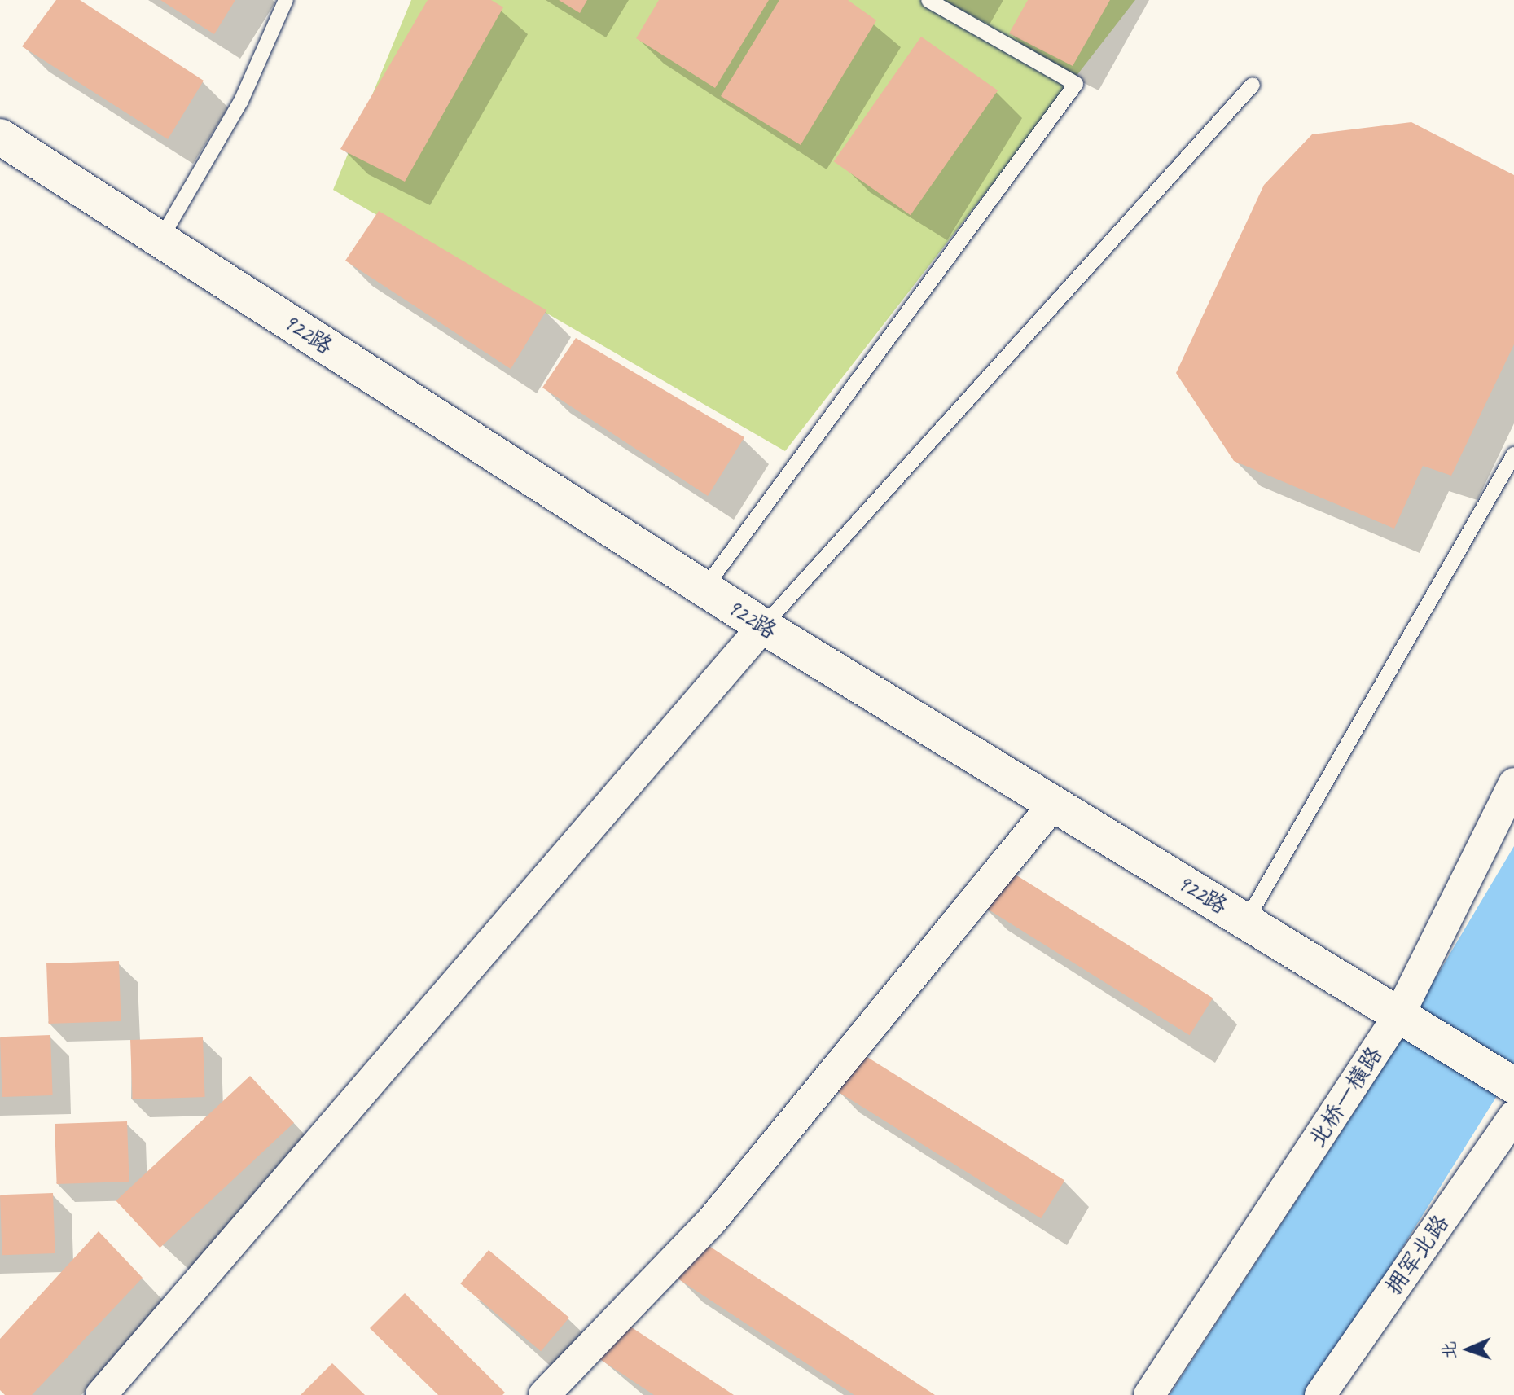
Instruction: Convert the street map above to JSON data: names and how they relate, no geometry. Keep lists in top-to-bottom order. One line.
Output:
{"streets":{"street":["922路","北桥一横路","拥军北路"]},"crossings":[["922路","北桥一横路"]],"north":"left"}
